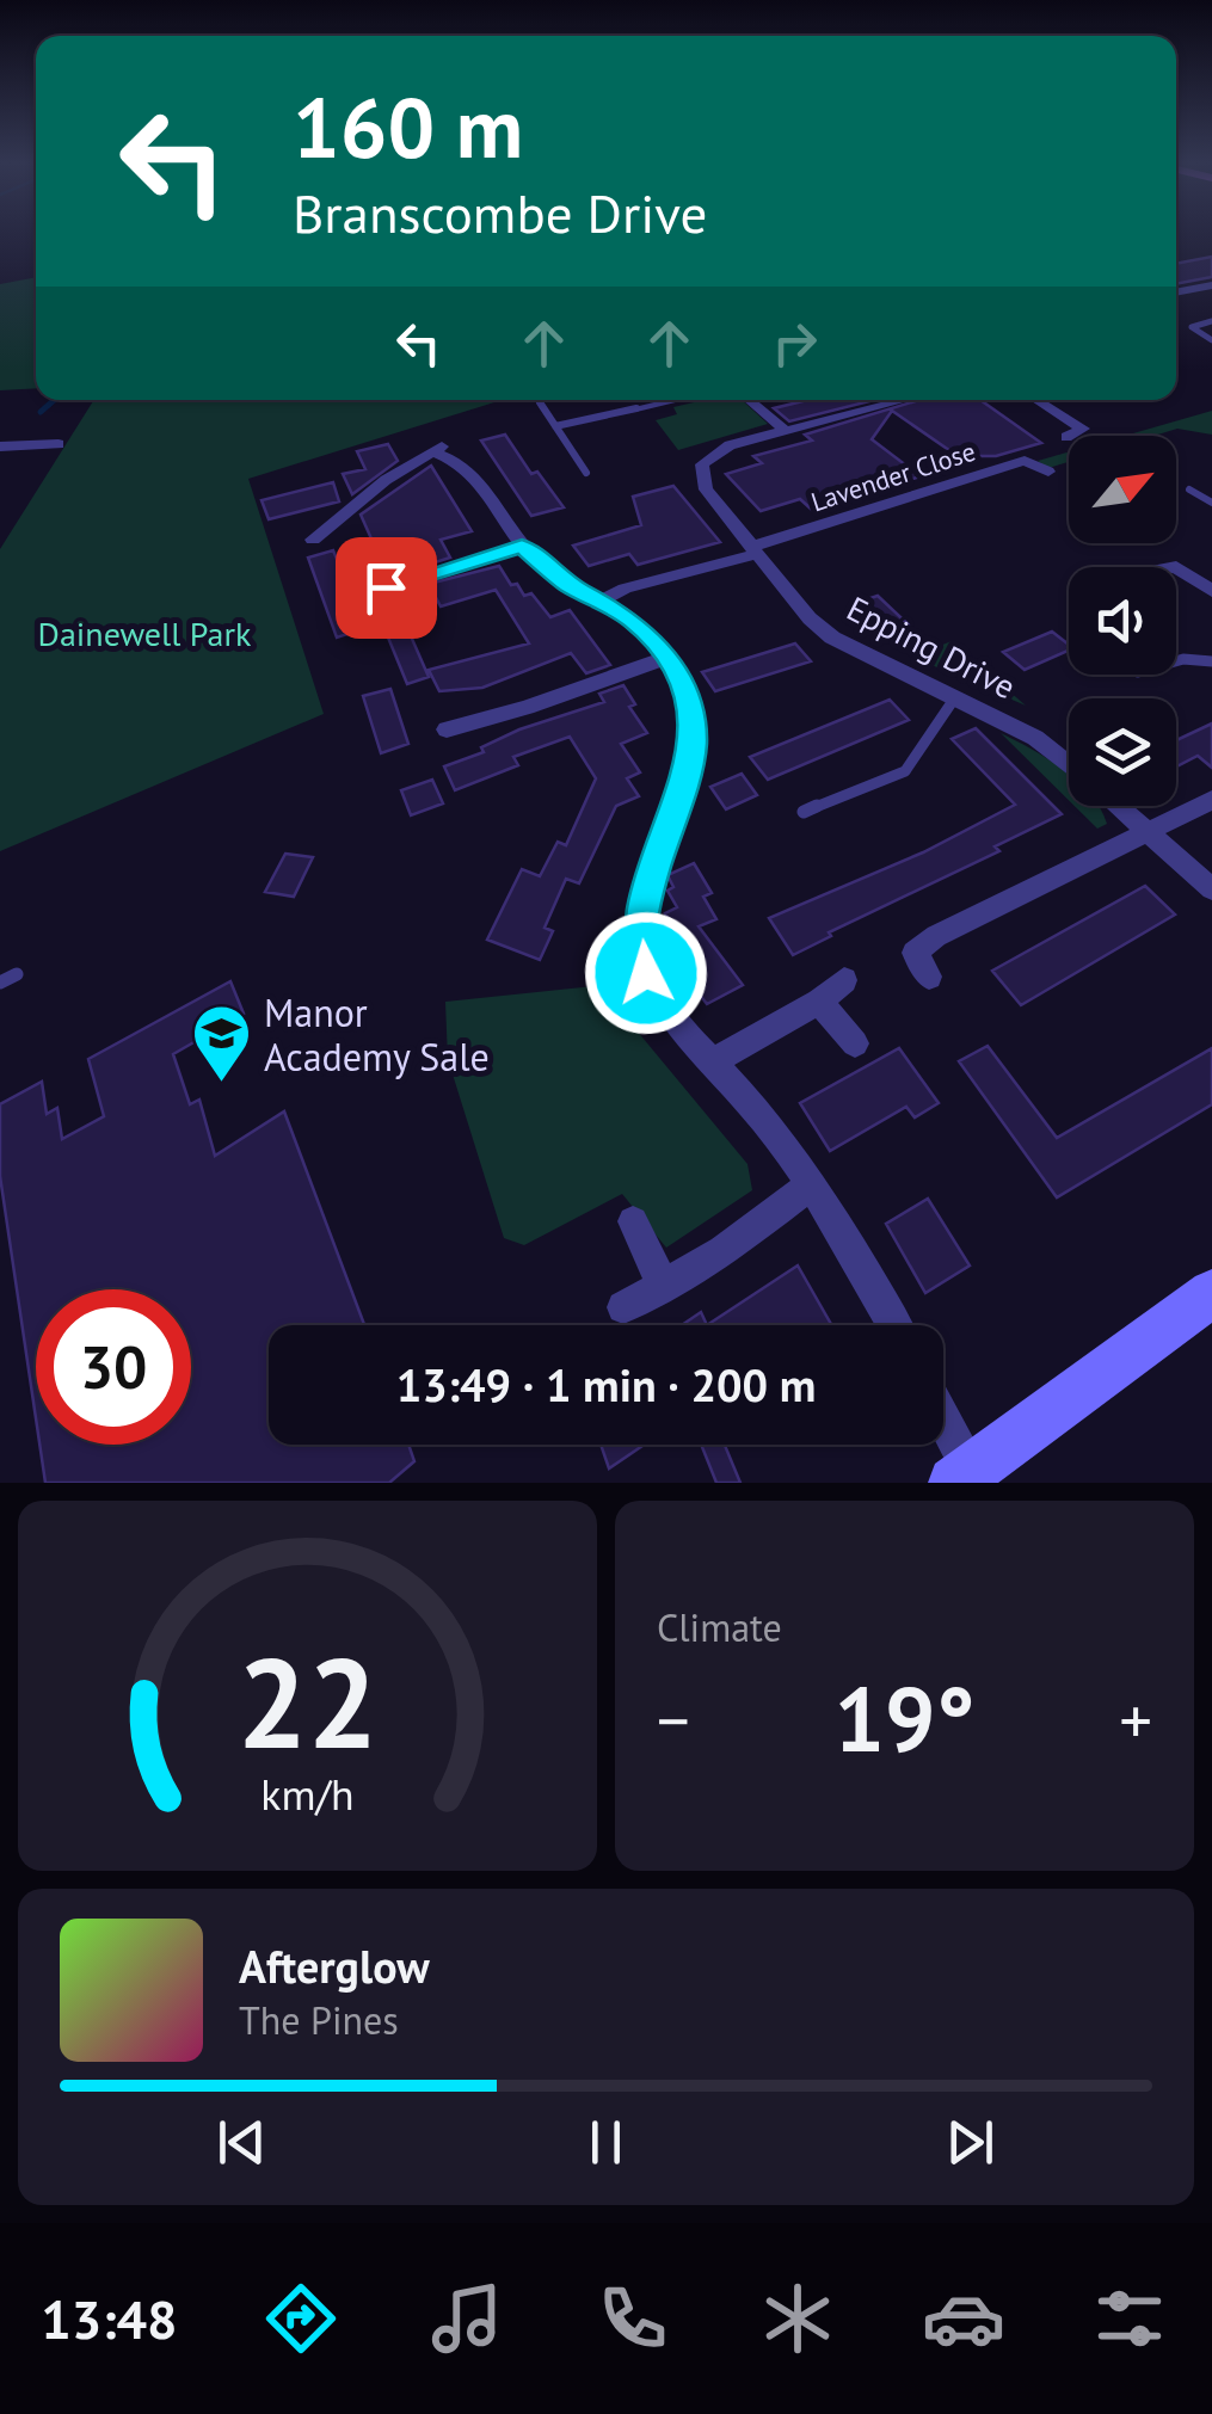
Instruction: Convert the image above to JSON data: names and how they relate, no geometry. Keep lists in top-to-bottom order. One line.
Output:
{"streets":{"street":["Lavender Close","Epping Drive"]},"crossings":[["Lavender Close","Epping Drive"]],"parks":["Dainewell Park"],"places":{"school or university":["Manor Academy Sale"]},"north":"top right","page":{"turn":["160 m","Branscombe Drive"],"limit":"30","trip":"13:49 · 1 min · 200 m","tile":"Climate","heat":["−","19°","+"],"song":["Afterglow","The Pines"],"tabs":"13:48","gauge":["22","km/h"]}}
